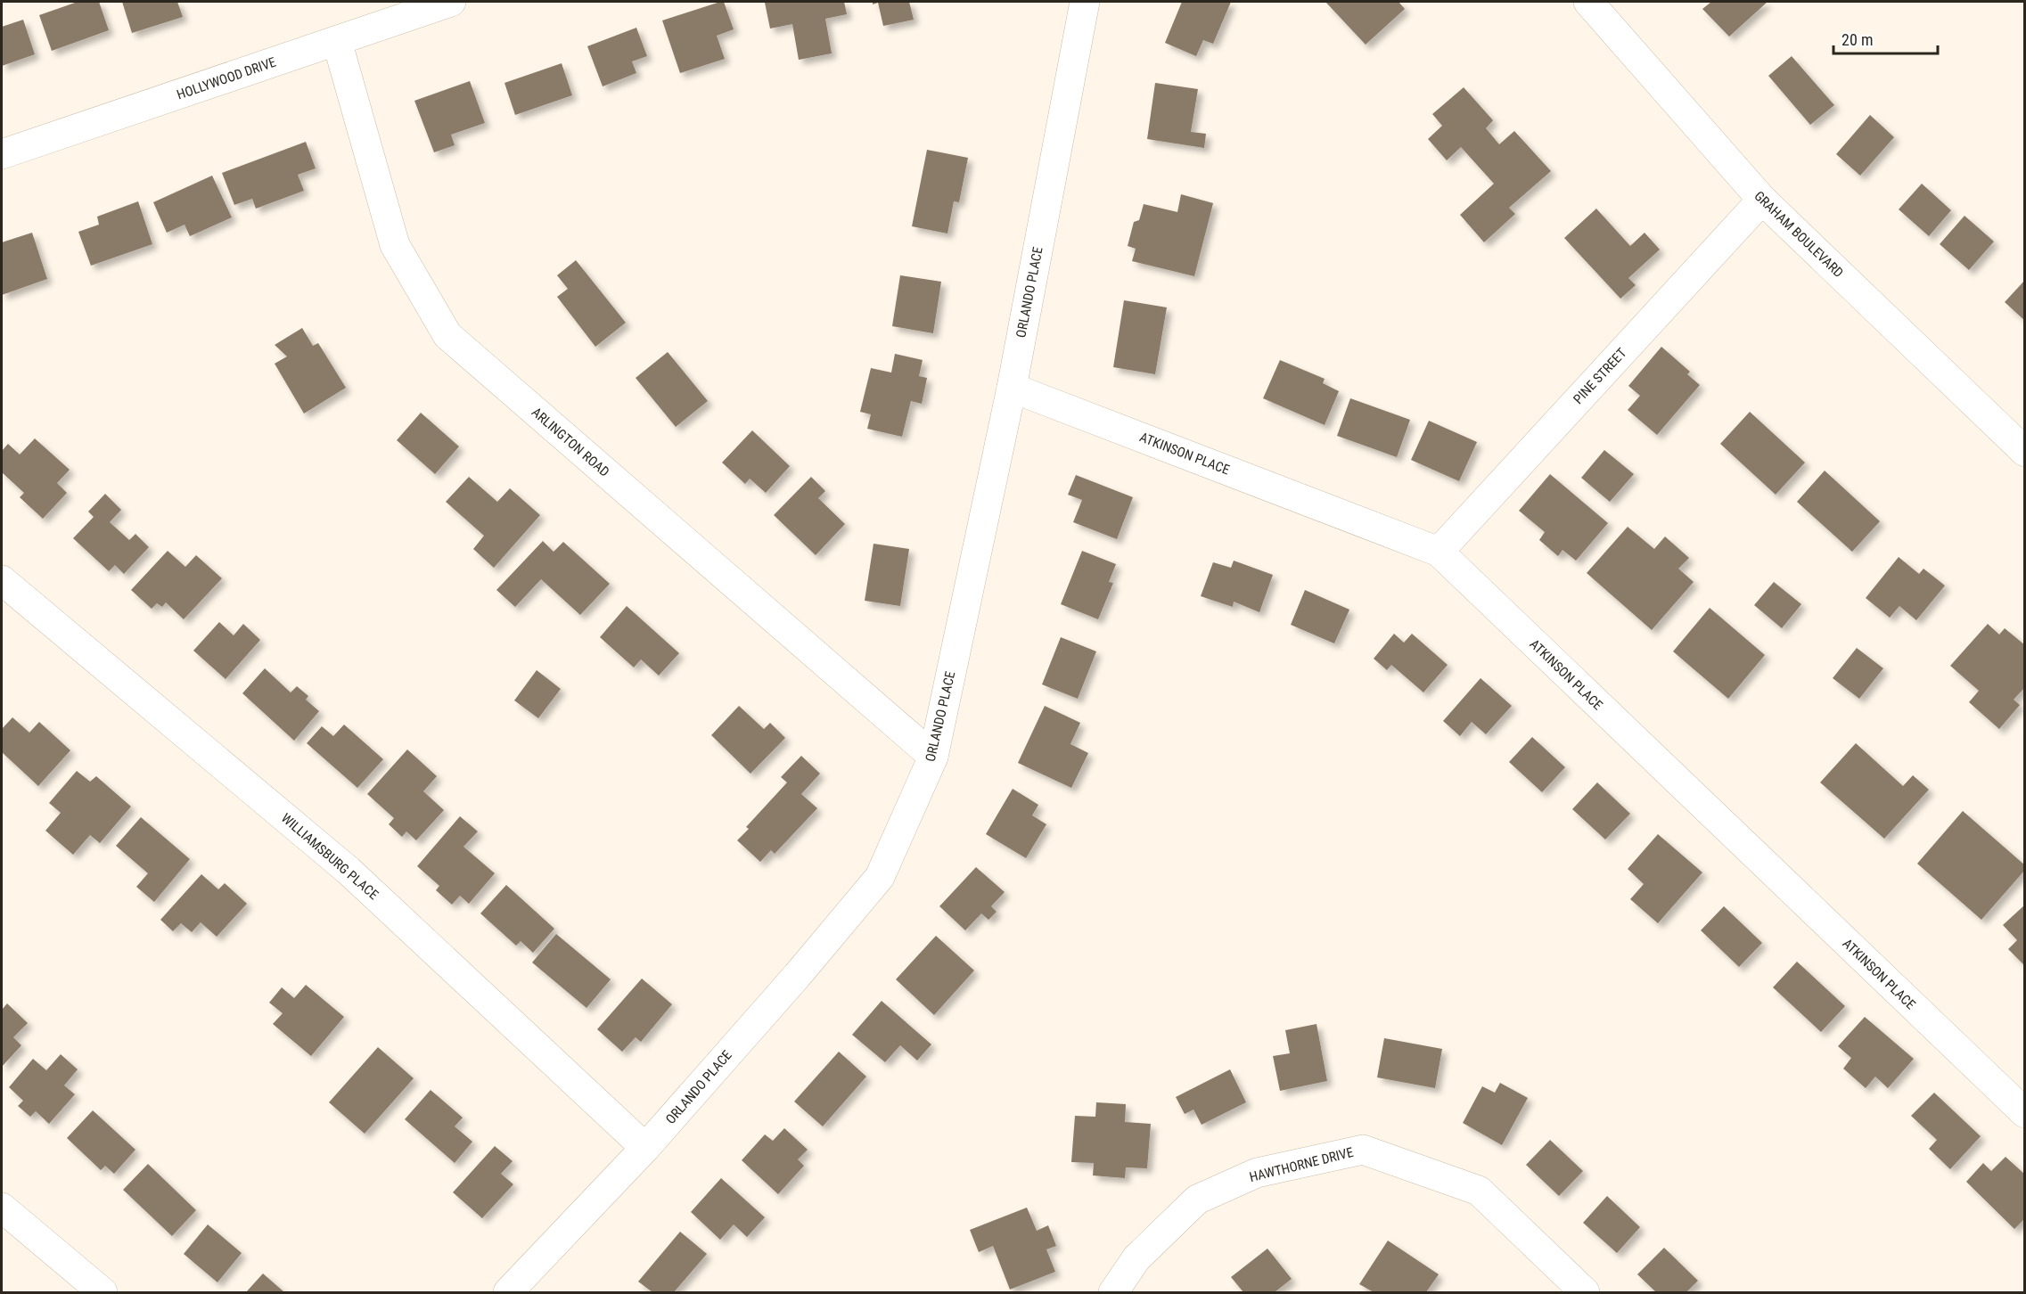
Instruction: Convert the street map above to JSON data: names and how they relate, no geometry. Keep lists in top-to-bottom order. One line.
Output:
{"streets":{"street":["HOLLYWOOD DRIVE","GRAHAM BOULEVARD","ORLANDO PLACE","PINE STREET","ARLINGTON ROAD","ATKINSON PLACE","WILLIAMSBURG PLACE","HAWTHORNE DRIVE"]},"crossings":[["HOLLYWOOD DRIVE","ARLINGTON ROAD"],["GRAHAM BOULEVARD","PINE STREET"],["ORLANDO PLACE","ARLINGTON ROAD"],["ORLANDO PLACE","ATKINSON PLACE"],["ORLANDO PLACE","WILLIAMSBURG PLACE"],["PINE STREET","ATKINSON PLACE"]],"scale_bar":"20 m"}
